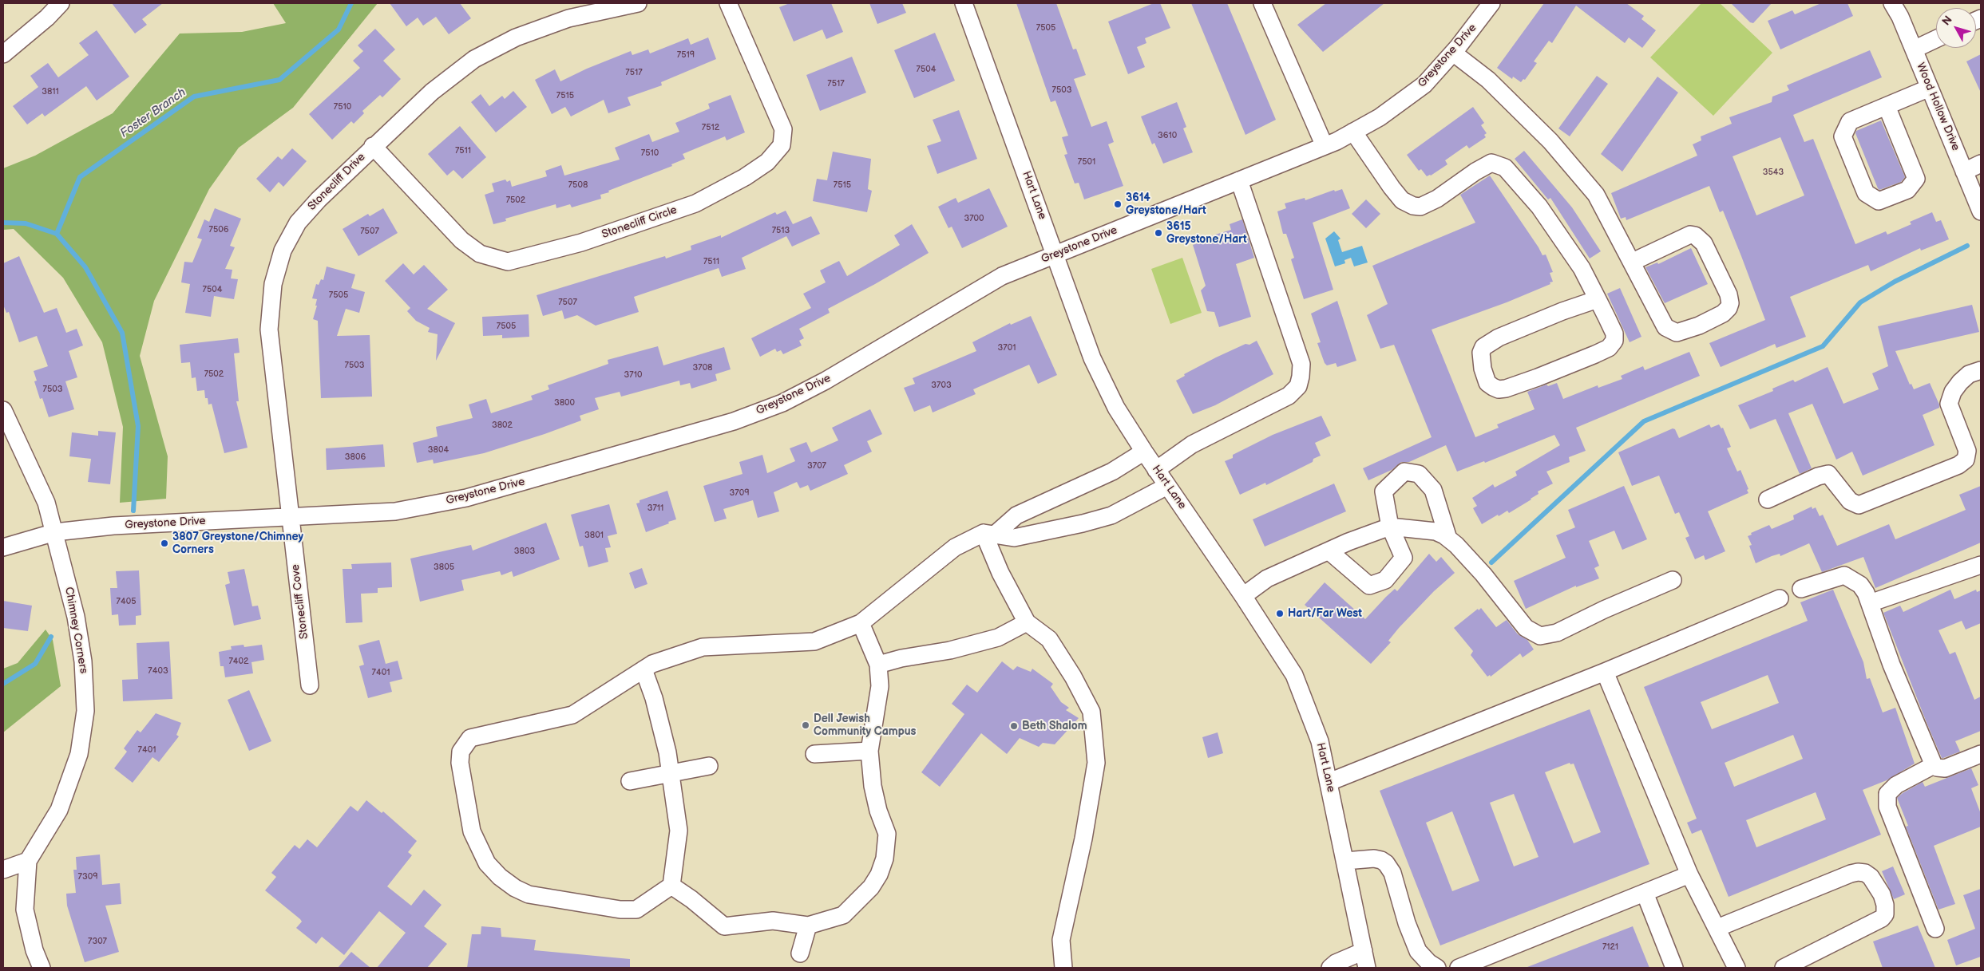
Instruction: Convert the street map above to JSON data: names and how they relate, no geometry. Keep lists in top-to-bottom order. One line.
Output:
{"streets":{"street":["Greystone Drive","Wood Hollow Drive","Stonecliff Drive","Hart Lane","Stonecliff Circle","Stonecliff Cove","Chimney Corners"]},"crossings":[["Greystone Drive","Stonecliff Drive"],["Greystone Drive","Hart Lane"],["Greystone Drive","Stonecliff Cove"],["Greystone Drive","Chimney Corners"],["Stonecliff Drive","Stonecliff Circle"],["Stonecliff Drive","Stonecliff Cove"]],"water":["Foster Branch"],"places":["3614 Greystone/Hart","3615 Greystone/Hart","3807 Greystone/Chimney Corners","Hart/Far West","Dell Jewish Community Campus","Beth Shalom"],"house_numbers":["7505","7519","7504","7517","7517","7503","3811","7515","7510","7512","3610","7511","7510","7501","3543","7508","7515","7502","3700","7506","7513","7507","7511","7504","7505","7507","7505","3701","7503","3708","7502","3710","3703","7503","3800","3802","3804","3806","3707","3709","3711","3801","3803","3805","7405","7402","7403","7401","7401","7309","7307","7121"],"north":"top left"}
